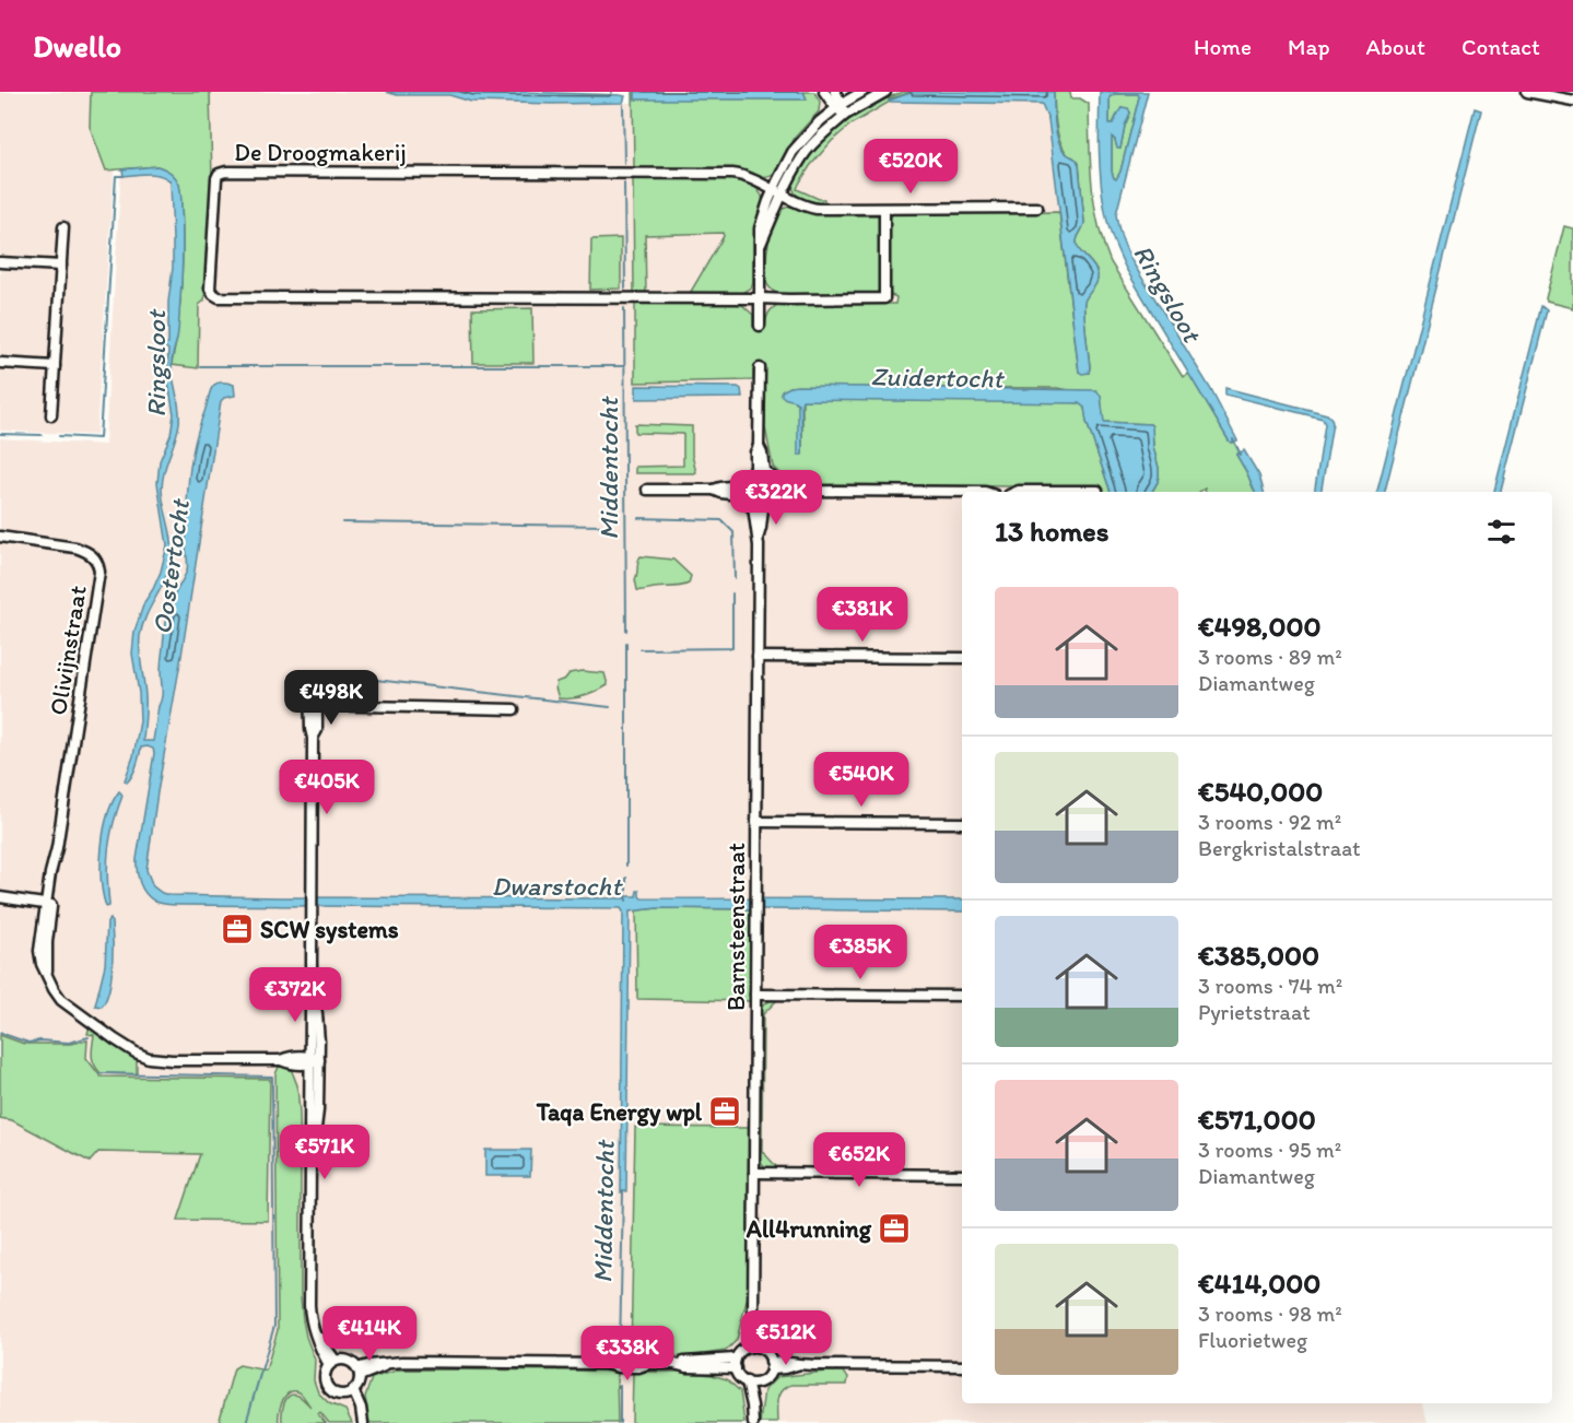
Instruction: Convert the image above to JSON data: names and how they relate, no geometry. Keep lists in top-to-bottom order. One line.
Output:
{"streets":{"street":["De Droogmakerij","Olivijnstraat","Barnsteenstraat"]},"water":["Ringsloot","Zuidertocht","Middentocht","Oostertocht","Dwarstocht"],"places":{"office":["SCW systems","Taqa Energy wpl","All4running"]},"page":{"header":"Dwello","nav":["Home","Map","About","Contact"],"price":["€520K","€322K","€381K","€498K","€540K","€405K","€385K","€372K","€571K","€652K","€414K","€512K","€338K"],"heading":"13 homes","list":[{"name":"€498,000","note":"3 rooms · 89 m² · Diamantweg"},{"name":"€540,000","note":"3 rooms · 92 m² · Bergkristalstraat"},{"name":"€385,000","note":"3 rooms · 74 m² · Pyrietstraat"},{"name":"€571,000","note":"3 rooms · 95 m² · Diamantweg"},{"name":"€414,000","note":"3 rooms · 98 m² · Fluorietweg"}]}}
